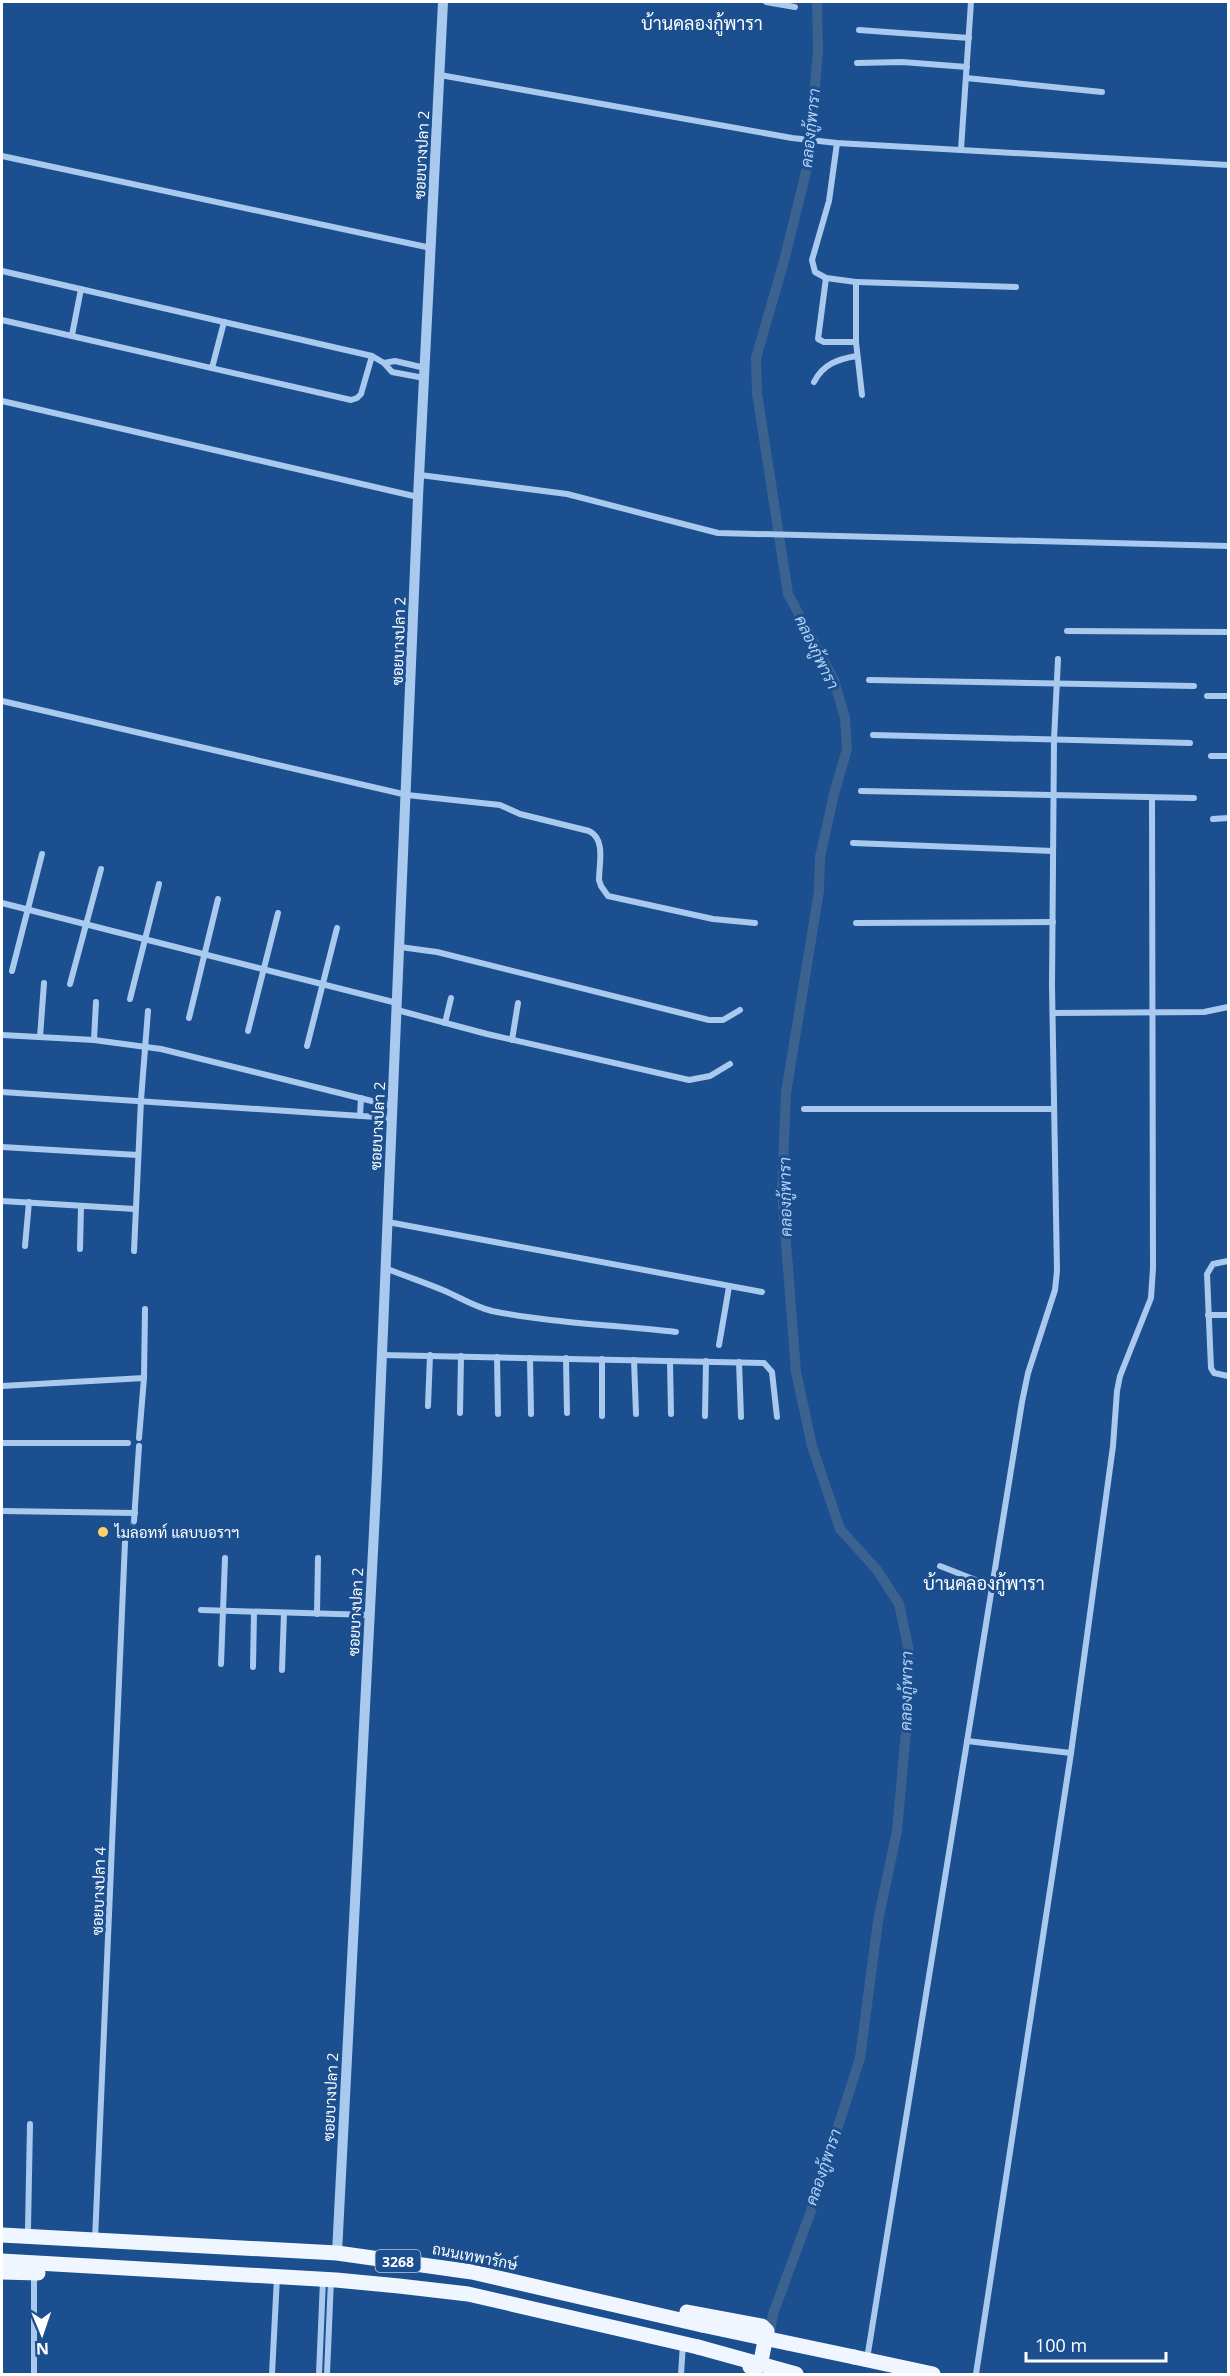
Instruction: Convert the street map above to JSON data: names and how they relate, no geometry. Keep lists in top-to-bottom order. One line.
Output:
{"streets":{"main road":["ถนนเทพารักษ์","3268"],"street":["ซอยบางปลา 2","ซอยบางปลา 4"]},"crossings":[["ซอยบางปลา 2","ถนนเทพารักษ์"],["ซอยบางปลา 4","ถนนเทพารักษ์"]],"districts":["บ้านคลองกู้พารา","บ้านคลองกู้พารา"],"water":["คลองกู้พารา"],"places":["ไมลอทท์ แลบบอราฯ"],"scale_bar":"100 m","north":"bottom"}
